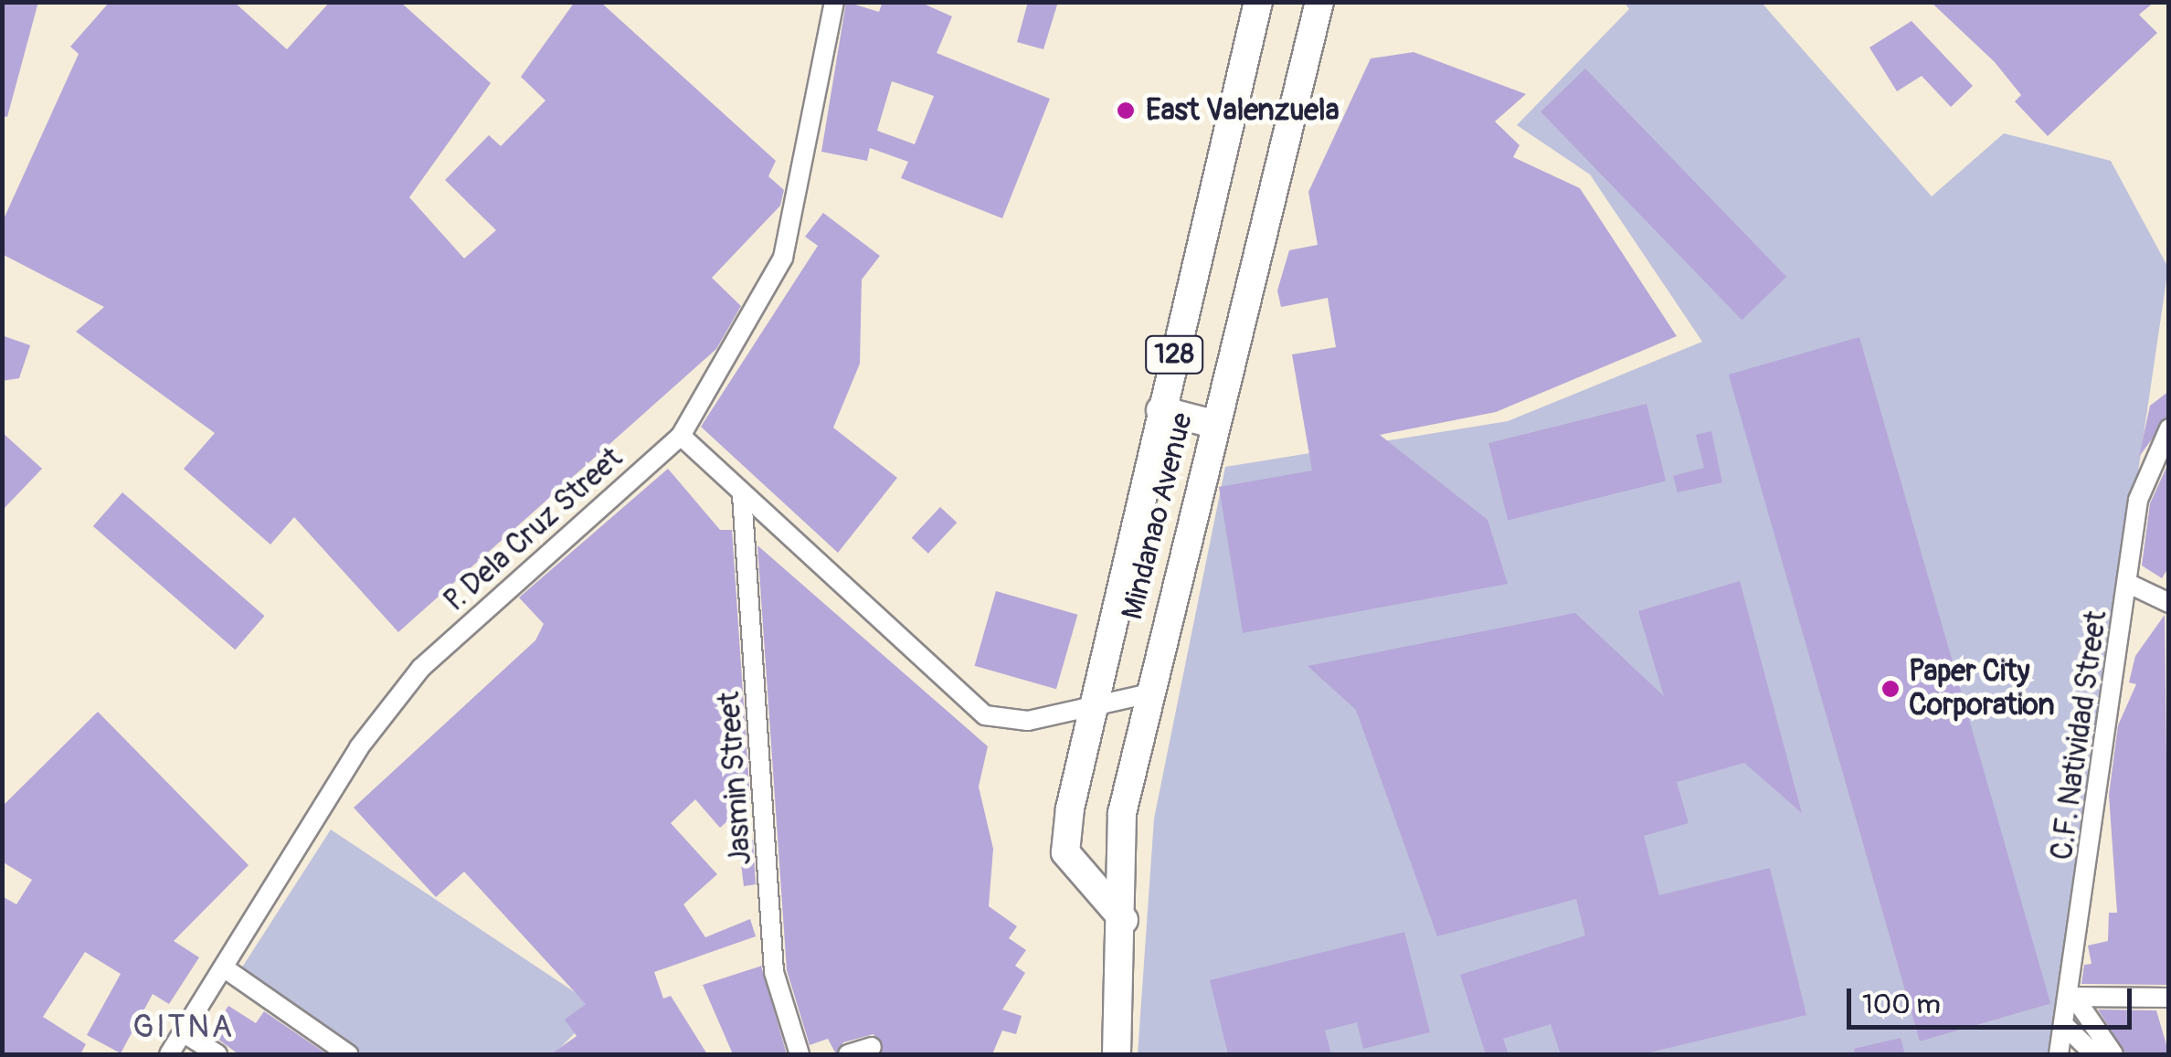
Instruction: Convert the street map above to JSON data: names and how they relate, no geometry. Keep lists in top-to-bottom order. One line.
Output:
{"streets":{"main road":["128","Mindanao Avenue"],"street":["P. Dela Cruz Street","C.F. Natividad Street","Jasmin Street"]},"districts":["GITNA"],"places":["East Valenzuela","Paper City Corporation"],"scale_bar":"100 m"}
